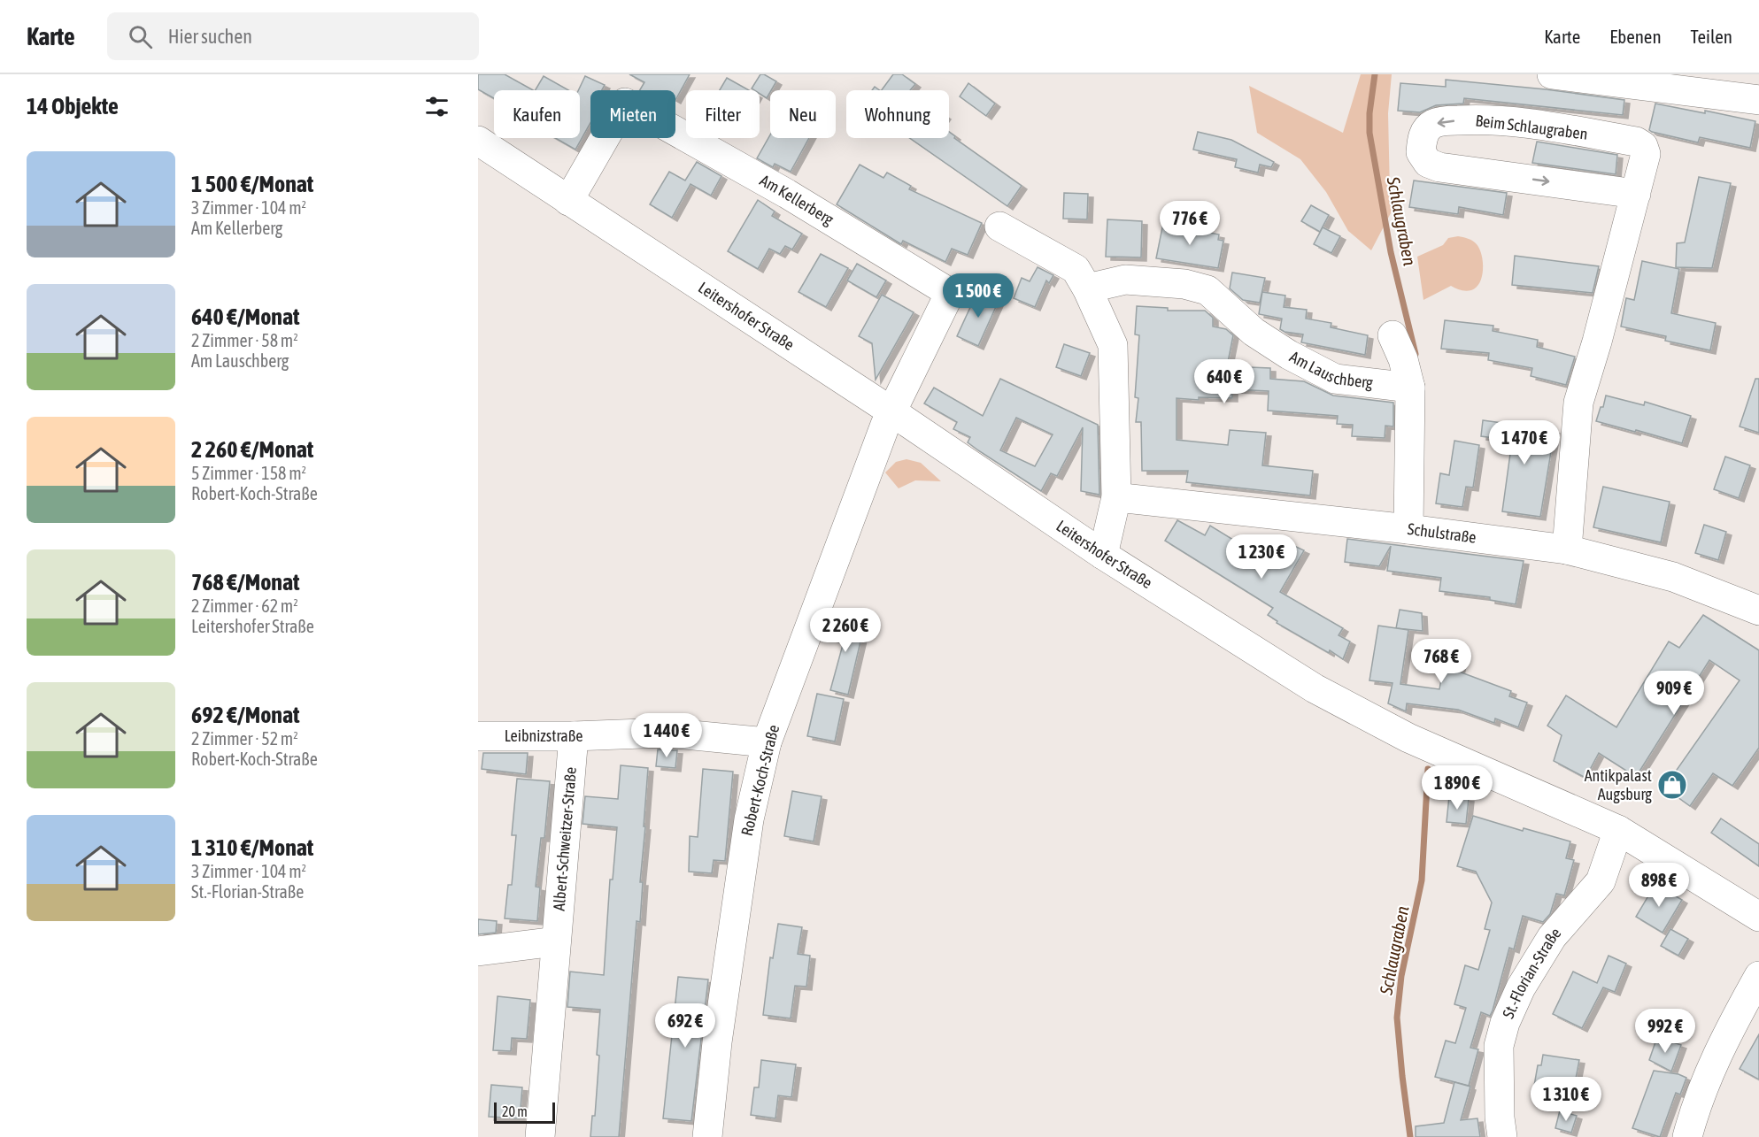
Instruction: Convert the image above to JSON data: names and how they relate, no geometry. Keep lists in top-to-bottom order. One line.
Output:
{"streets":{"street":["Beim Schlaugraben","Am Kellerberg","Leitershofer Straße","Am Lauschberg","Schulstraße","Leibnizstraße","Robert-Koch-Straße","Albert-Schweitzer-Straße","St.-Florian-Straße"]},"crossings":[["Beim Schlaugraben","Schulstraße"],["Am Kellerberg","Leitershofer Straße"],["Am Kellerberg","Robert-Koch-Straße"],["Leitershofer Straße","Robert-Koch-Straße"],["Leitershofer Straße","St.-Florian-Straße"],["Leibnizstraße","Robert-Koch-Straße"],["Leibnizstraße","Albert-Schweitzer-Straße"]],"water":["Schlaugraben"],"places":{"shop":["Antikpalast Augsburg"]},"scale_bar":"20 m","page":{"header":"Karte","search":"Hier suchen","nav":["Karte","Ebenen","Teilen"],"heading":"14 Objekte","chip":["Kaufen","Mieten","Filter","Neu","Wohnung"],"list":[{"name":"1 500 €/Monat","note":"3 Zimmer · 104 m² · Am Kellerberg"},{"name":"640 €/Monat","note":"2 Zimmer · 58 m² · Am Lauschberg"},{"name":"2 260 €/Monat","note":"5 Zimmer · 158 m² · Robert-Koch-Straße"},{"name":"768 €/Monat","note":"2 Zimmer · 62 m² · Leitershofer Straße"},{"name":"692 €/Monat","note":"2 Zimmer · 52 m² · Robert-Koch-Straße"},{"name":"1 310 €/Monat","note":"3 Zimmer · 104 m² · St.-Florian-Straße"}],"price":["776 €","1 500 €","640 €","1 470 €","1 230 €","2 260 €","768 €","909 €","1 440 €","1 890 €","898 €","692 €","992 €","1 310 €"],"scale":"20 m"}}
